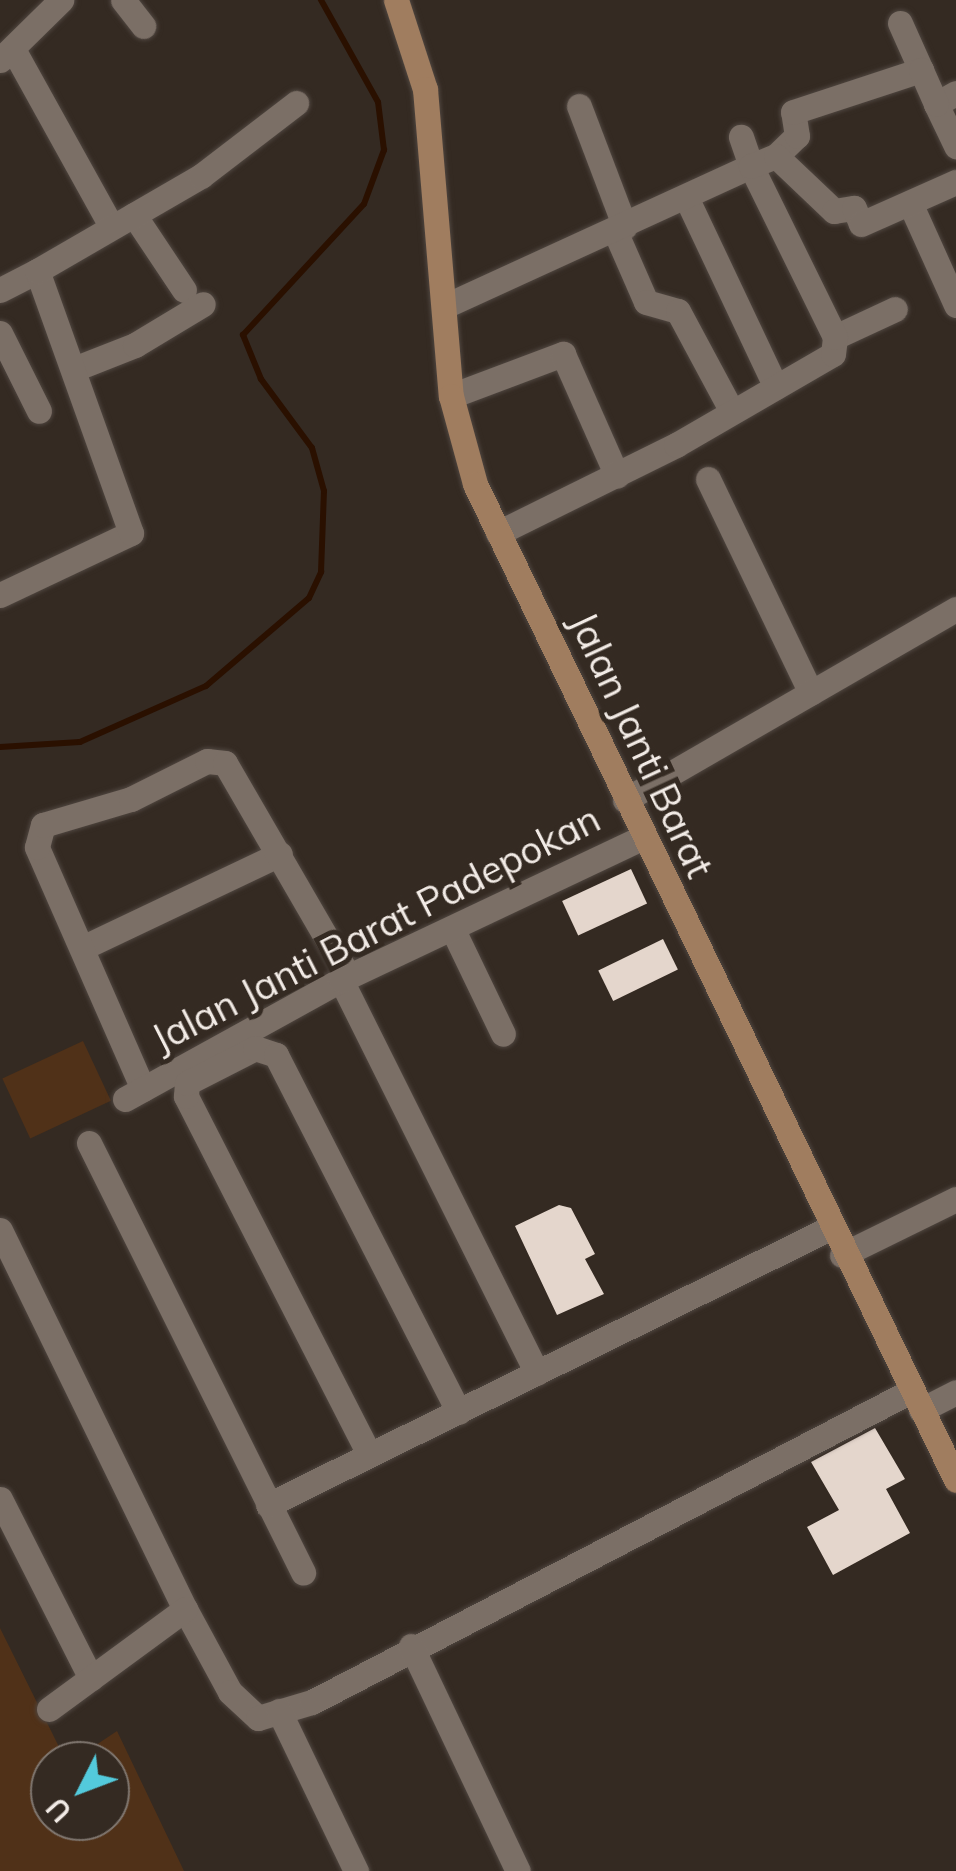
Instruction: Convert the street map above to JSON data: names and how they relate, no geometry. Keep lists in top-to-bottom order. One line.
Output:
{"streets":{"street":["Jalan Janti Barat","Jalan Janti Barat Padepokan"]},"crossings":[["Jalan Janti Barat","Jalan Janti Barat Padepokan"]],"north":"bottom left"}
